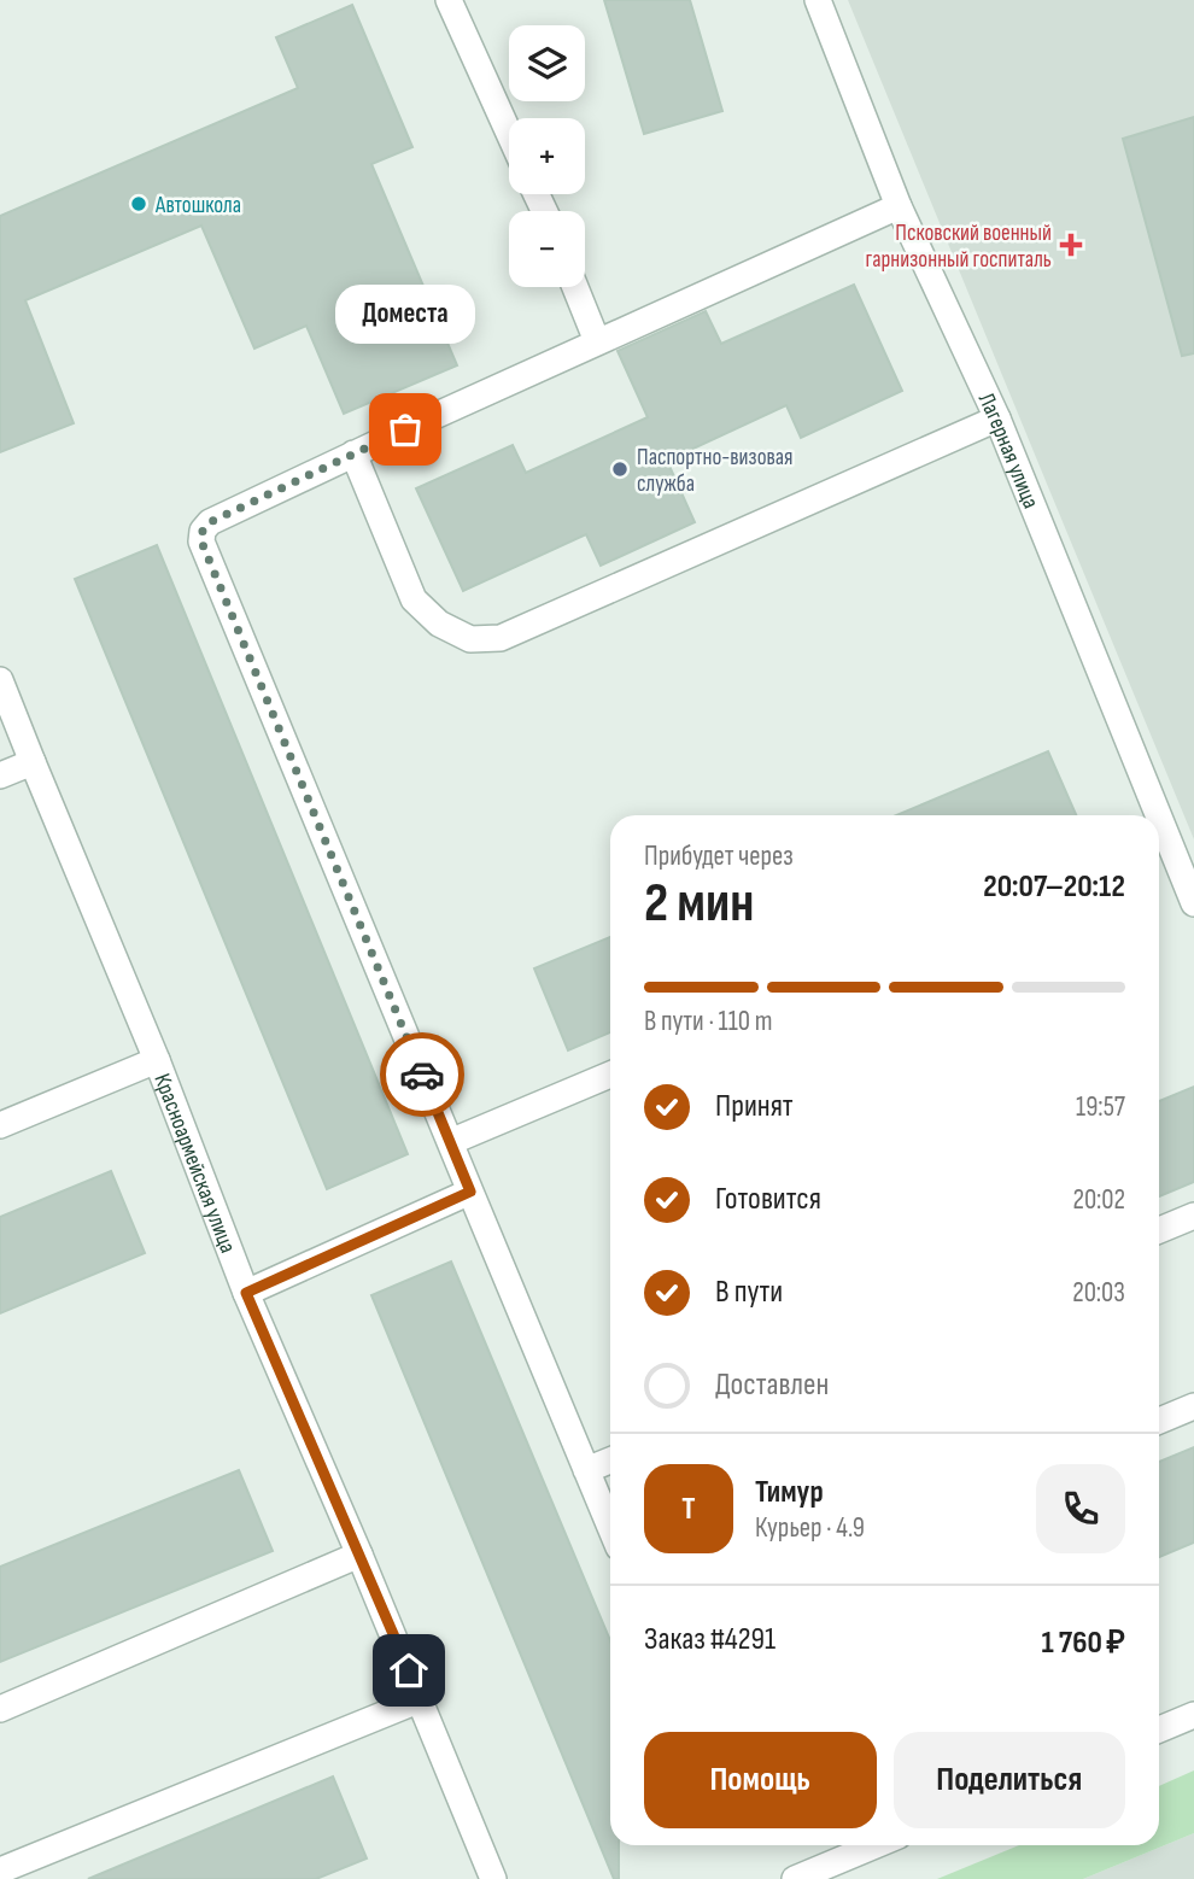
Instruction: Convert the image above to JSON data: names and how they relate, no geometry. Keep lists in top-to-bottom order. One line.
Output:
{"streets":{"street":["Лагерная улица","Красноармейская улица"]},"places":{"other":["Автошкола","Доместа","Паспортно-визовая служба"],"health":["Псковский военный гарнизонный госпиталь"]},"page":{"map_buttons":["+","−"],"bubble":"Доместа","heading":["2 мин","Прибудет через","20:07–20:12"],"panel":["Тимур","Курьер · 4.9","Заказ #4291","1 760 ₽"],"bar":"В пути · 110 m","list":[["Принят","19:57"],["Готовится","20:02"],["В пути","20:03"],"Доставлен"],"round":"Т","buttons":["Помощь","Поделиться"]}}
